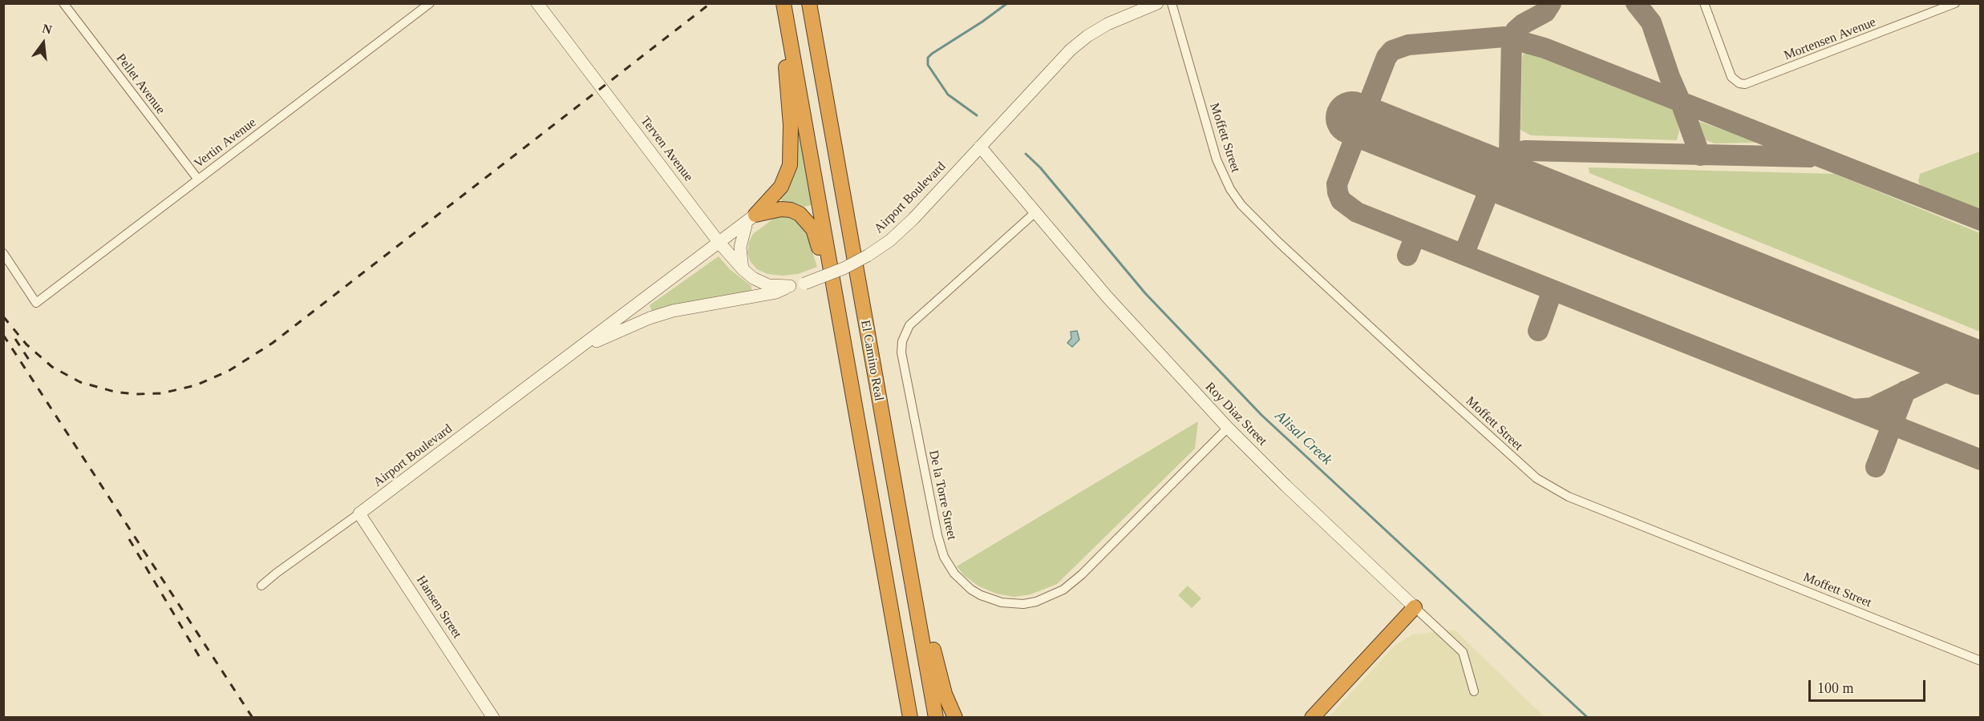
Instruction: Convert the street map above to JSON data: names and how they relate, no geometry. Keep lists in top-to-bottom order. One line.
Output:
{"streets":{"highway":["El Camino Real"],"main road":["Terven Avenue","Airport Boulevard","Roy Diaz Street","Hansen Street"],"street":["Mortensen Avenue","Pellet Avenue","Moffett Street","Vertin Avenue","De la Torre Street"]},"crossings":[["Pellet Avenue","Vertin Avenue"],["Terven Avenue","Airport Boulevard"],["Airport Boulevard","Roy Diaz Street"],["Airport Boulevard","Hansen Street"],["Roy Diaz Street","De la Torre Street"]],"water":["Alisal Creek"],"scale_bar":"100 m","north":"top"}
